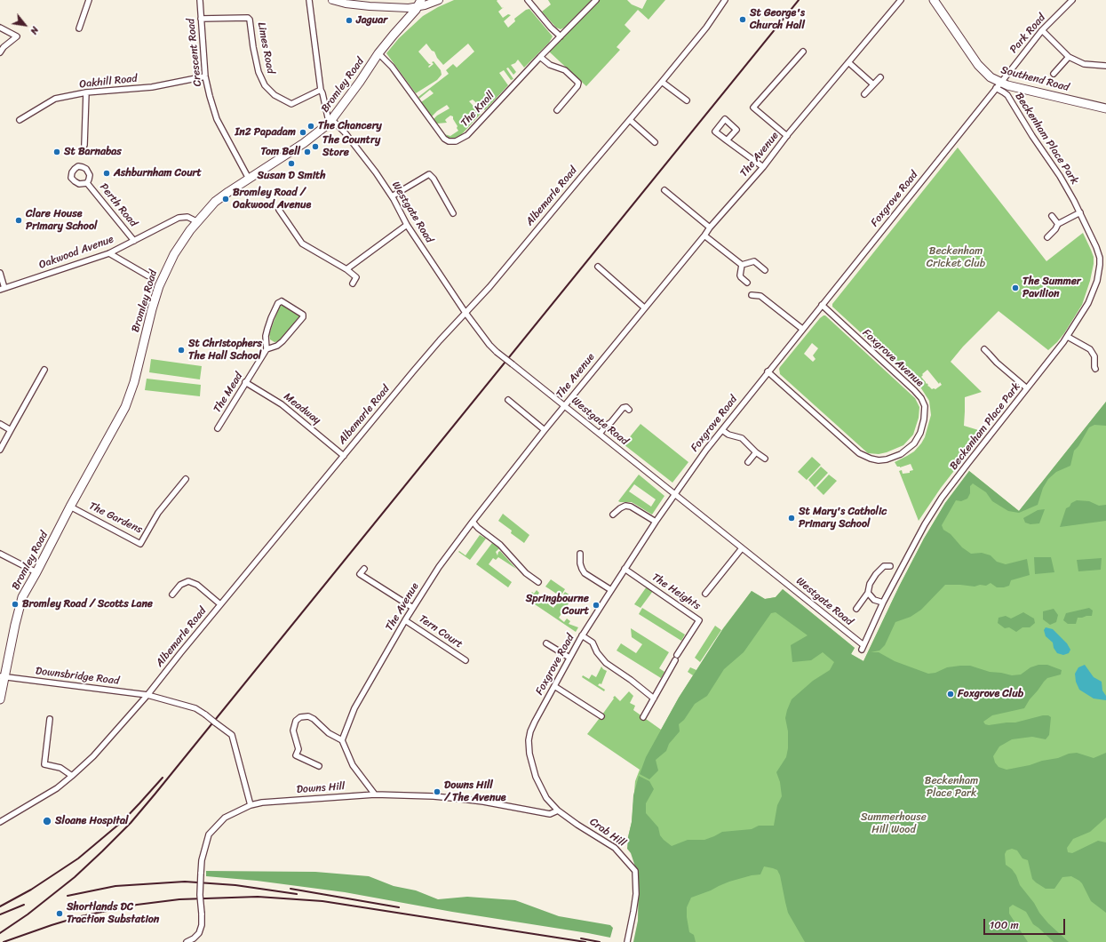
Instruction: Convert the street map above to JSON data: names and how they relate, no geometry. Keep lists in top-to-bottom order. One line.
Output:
{"streets":{"main road":["Southend Road","Bromley Road"],"street":["Park Road","Limes Road","Crescent Road","Oakhill Road","The Knoll","Beckenham Place Park","The Avenue","Albemarle Road","Foxgrove Road","Perth Road","Westgate Road","Oakwood Avenue","Foxgrove Avenue","The Mead","Meadway","The Gardens","The Heights","Tern Court","Downsbridge Road","Downs Hill","Crab Hill"]},"crossings":[["Park Road","Southend Road"],["Park Road","Beckenham Place Park"],["Park Road","Foxgrove Road"],["Limes Road","Crescent Road"],["Crescent Road","Oakhill Road"],["Crescent Road","Bromley Road"],["Southend Road","Beckenham Place Park"],["Southend Road","Foxgrove Road"],["Bromley Road","The Knoll"],["Bromley Road","Westgate Road"],["Bromley Road","Oakwood Avenue"],["Bromley Road","The Gardens"],["Bromley Road","Downsbridge Road"],["Beckenham Place Park","Foxgrove Road"],["Beckenham Place Park","Westgate Road"],["The Avenue","Westgate Road"],["The Avenue","Tern Court"],["Albemarle Road","Westgate Road"],["Albemarle Road","Meadway"],["Albemarle Road","Downsbridge Road"],["Foxgrove Road","Westgate Road"],["Foxgrove Road","Foxgrove Avenue"],["Foxgrove Road","The Heights"],["Foxgrove Road","Downs Hill"],["Foxgrove Road","Crab Hill"],["Perth Road","Oakwood Avenue"],["The Mead","Meadway"],["Downsbridge Road","Downs Hill"],["Downs Hill","Crab Hill"]],"parks":["Beckenham Cricket Club","Beckenham Place Park","Summerhouse Hill Wood"],"places":["St George's Church Hall","Jaguar","The Chancery","In2 Papadam","The Country Store","St Barnabas","Tom Bell","Susan D Smith","Ashburnham Court","Bromley Road / Oakwood Avenue","Clare House Primary School","The Summer Pavilion","St Christophers The Hall School","St Mary's Catholic Primary School","Bromley Road / Scotts Lane","Springbourne Court","Foxgrove Club","Downs Hill / The Avenue","Sloane Hospital","Shortlands DC Traction Substation"],"scale_bar":"100 m","north":"bottom right"}
